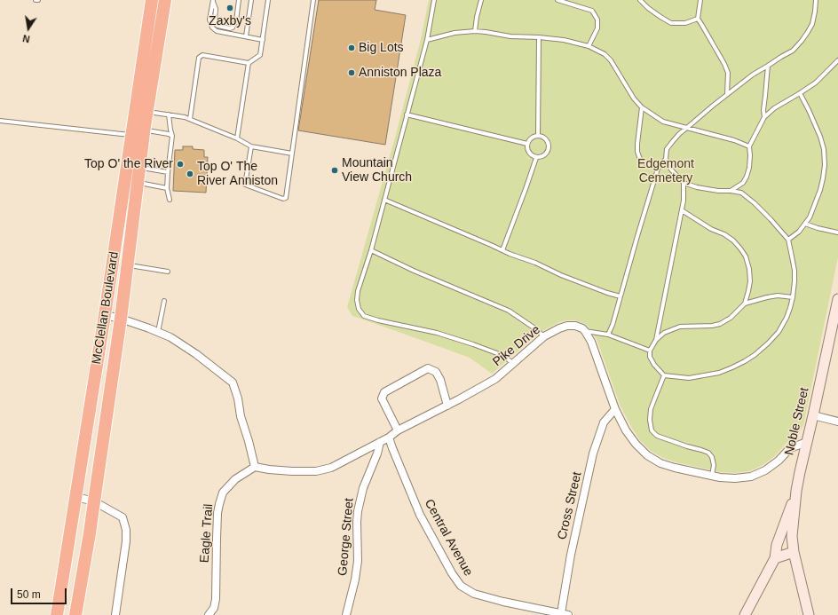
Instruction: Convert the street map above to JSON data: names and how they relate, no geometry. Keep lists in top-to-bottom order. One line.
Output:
{"streets":{"highway":["McClellan Boulevard"],"main road":["Noble Street"],"street":["Pike Drive","Cross Street","Eagle Trail","George Street","Central Avenue"]},"crossings":[["Pike Drive","Eagle Trail"],["Pike Drive","George Street"],["Pike Drive","Central Avenue"],["Cross Street","Central Avenue"]],"parks":["Edgemont Cemetery"],"places":["Zaxby's","Big Lots","Anniston Plaza","Top O' the River","Mountain View Church","Top O' The River Anniston"],"scale_bar":"50 m","north":"bottom"}
